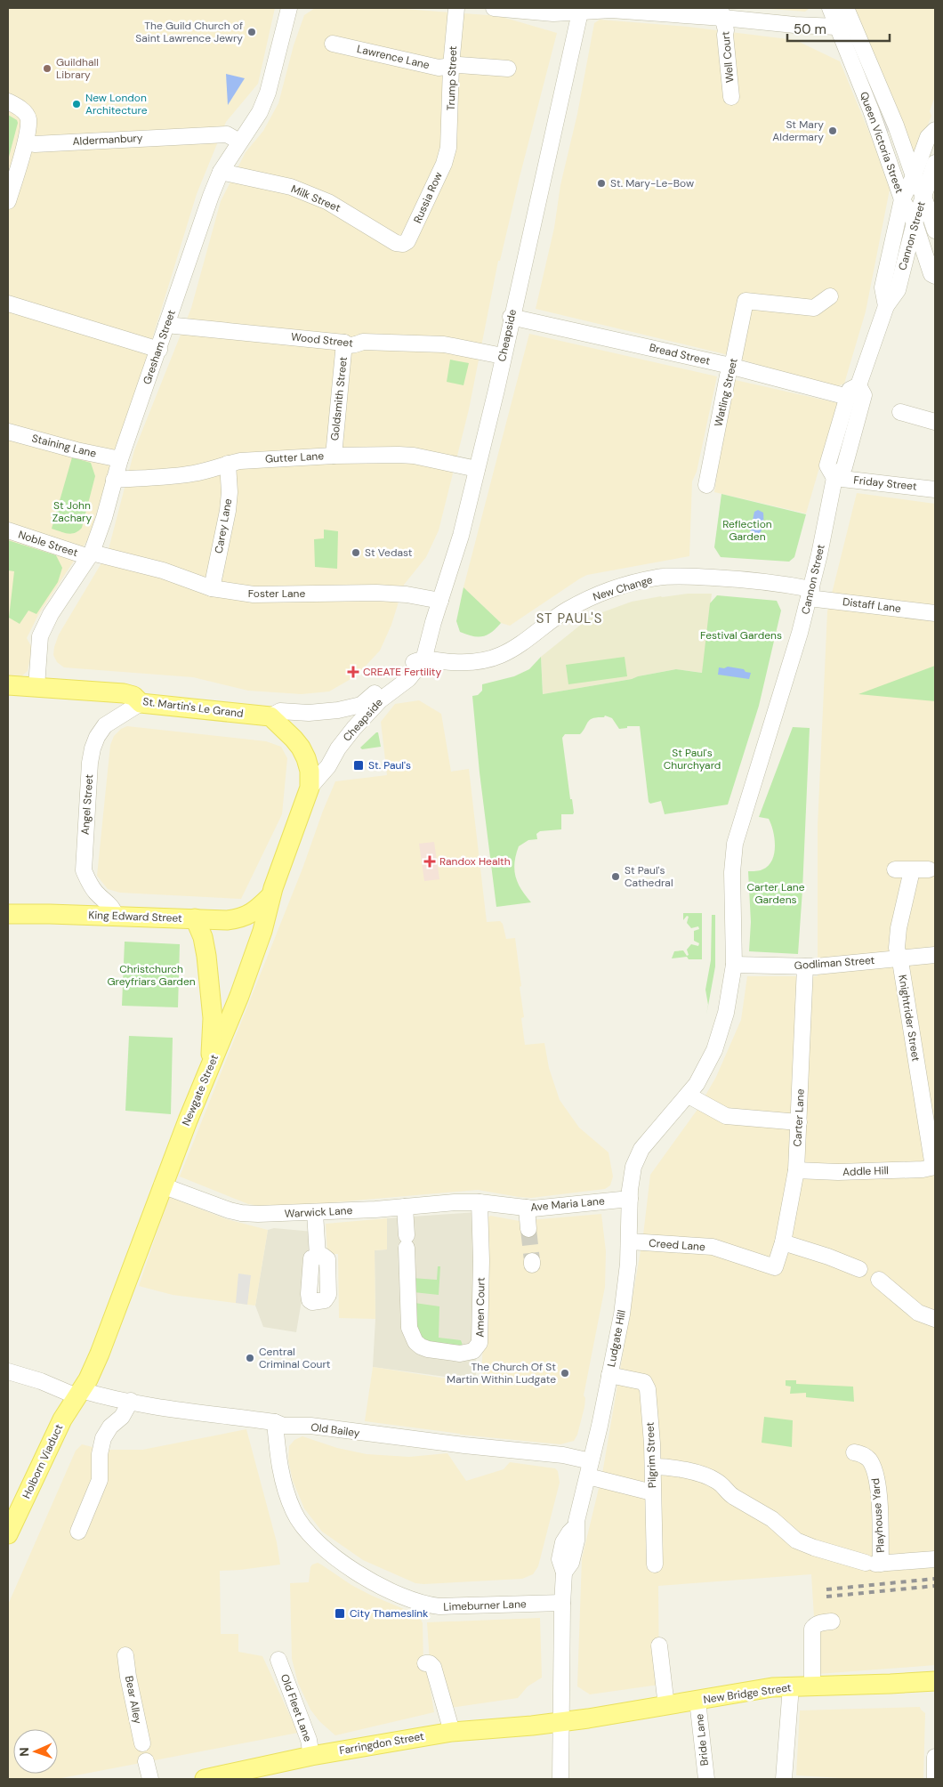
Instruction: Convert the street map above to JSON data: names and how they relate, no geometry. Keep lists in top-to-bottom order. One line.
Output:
{"streets":{"main road":["St. Martin's Le Grand","King Edward Street","Newgate Street","Holborn Viaduct","New Bridge Street","Farringdon Street"],"street":["Lawrence Lane","Well Court","Trump Street","Aldermanbury","Queen Victoria Street","Russia Row","Milk Street","Cannon Street","Cheapside","Wood Street","Gresham Street","Bread Street","Watling Street","Goldsmith Street","Staining Lane","Gutter Lane","Friday Street","Carey Lane","Noble Street","New Change","Foster Lane","Distaff Lane","Angel Street","Godliman Street","Knightrider Street","Carter Lane","Addle Hill","Ave Maria Lane","Warwick Lane","Creed Lane","Amen Court","Ludgate Hill","Old Bailey","Pilgrim Street","Playhouse Yard","Limeburner Lane","Bear Alley","Old Fleet Lane","Bride Lane"]},"crossings":[["Lawrence Lane","Trump Street"],["Trump Street","Russia Row"],["Aldermanbury","Gresham Street"],["Queen Victoria Street","Cannon Street"],["Russia Row","Milk Street"],["Milk Street","Gresham Street"],["Cannon Street","Bread Street"],["Cannon Street","Friday Street"],["Cannon Street","New Change"],["Cannon Street","Distaff Lane"],["Cannon Street","Godliman Street"],["Cheapside","Wood Street"],["Cheapside","Bread Street"],["Cheapside","Gutter Lane"],["Cheapside","New Change"],["Cheapside","Foster Lane"],["Cheapside","St. Martin's Le Grand"],["Cheapside","Newgate Street"],["Wood Street","Gresham Street"],["Wood Street","Goldsmith Street"],["Gresham Street","Staining Lane"],["Gresham Street","Gutter Lane"],["Gresham Street","Noble Street"],["Gresham Street","Foster Lane"],["Gresham Street","St. Martin's Le Grand"],["Bread Street","Watling Street"],["Goldsmith Street","Gutter Lane"],["Gutter Lane","Carey Lane"],["Carey Lane","Foster Lane"],["Noble Street","Foster Lane"],["New Change","Distaff Lane"],["St. Martin's Le Grand","Angel Street"],["Angel Street","King Edward Street"],["King Edward Street","Newgate Street"],["Godliman Street","Knightrider Street"],["Godliman Street","Carter Lane"],["Knightrider Street","Addle Hill"],["Newgate Street","Warwick Lane"],["Newgate Street","Old Bailey"],["Newgate Street","Holborn Viaduct"],["Carter Lane","Addle Hill"],["Carter Lane","Creed Lane"],["Ave Maria Lane","Warwick Lane"],["Ave Maria Lane","Amen Court"],["Ave Maria Lane","Ludgate Hill"],["Warwick Lane","Amen Court"],["Creed Lane","Ludgate Hill"],["Ludgate Hill","Old Bailey"],["Ludgate Hill","Pilgrim Street"],["Ludgate Hill","Limeburner Lane"],["Ludgate Hill","New Bridge Street"],["Ludgate Hill","Farringdon Street"],["Old Bailey","Holborn Viaduct"],["Old Bailey","Limeburner Lane"],["New Bridge Street","Bride Lane"],["New Bridge Street","Farringdon Street"],["Old Fleet Lane","Farringdon Street"]],"districts":["ST PAUL'S"],"parks":["St John Zachary","Reflection Garden","Festival Gardens","St Paul's Churchyard","Carter Lane Gardens","Christchurch Greyfriars Garden"],"places":{"other":["The Guild Church of Saint Lawrence Jewry","Guildhall Library","New London Architecture","St Mary Aldermary","St. Mary-Le-Bow","St Vedast","St Paul's Cathedral","Central Criminal Court","The Church Of St Martin Within Ludgate"],"health":["CREATE Fertility","Randox Health"],"transit":["St. Paul's","City Thameslink"]},"scale_bar":"50 m","north":"left"}
